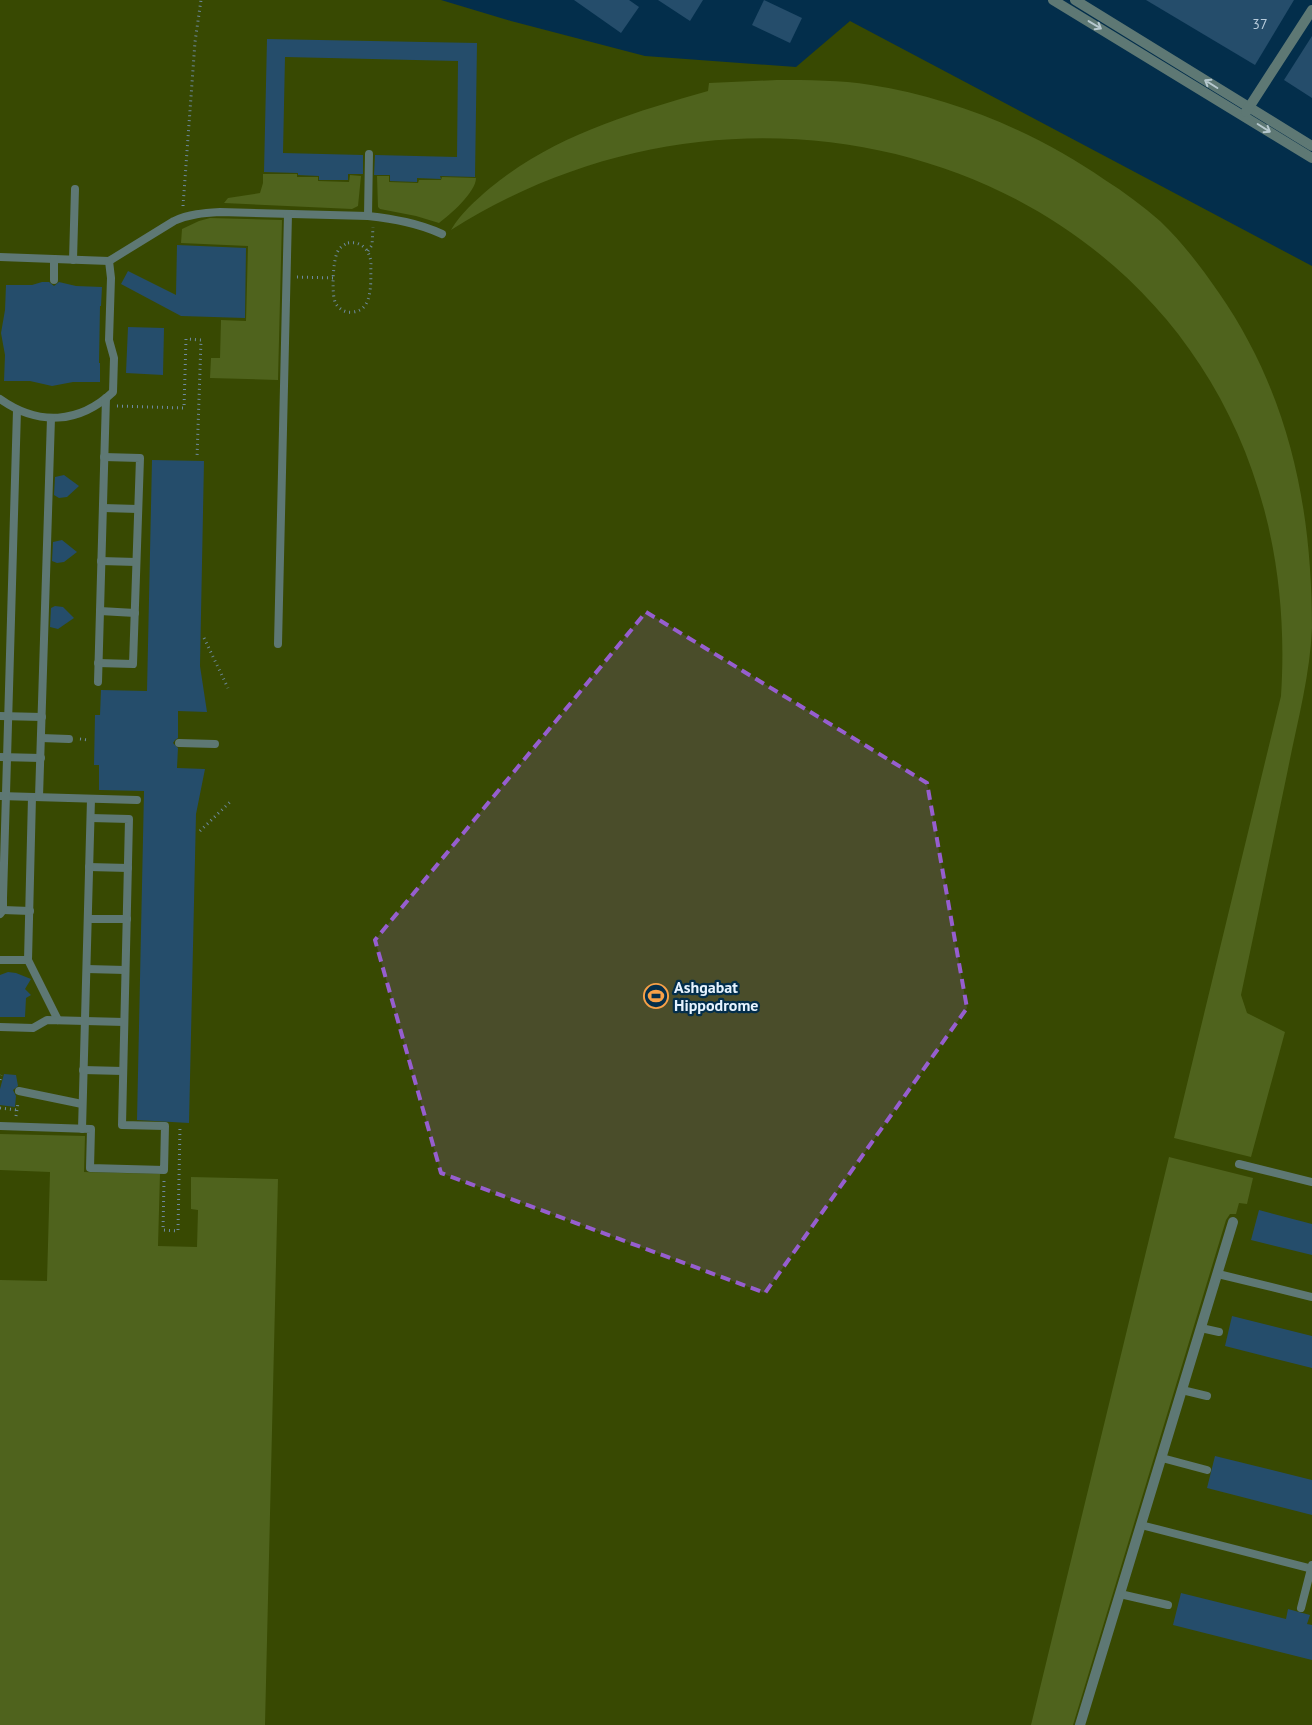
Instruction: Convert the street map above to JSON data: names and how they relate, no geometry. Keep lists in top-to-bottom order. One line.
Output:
{"places":{"sports":["Ashgabat Hippodrome"]},"house_numbers":["37"]}
